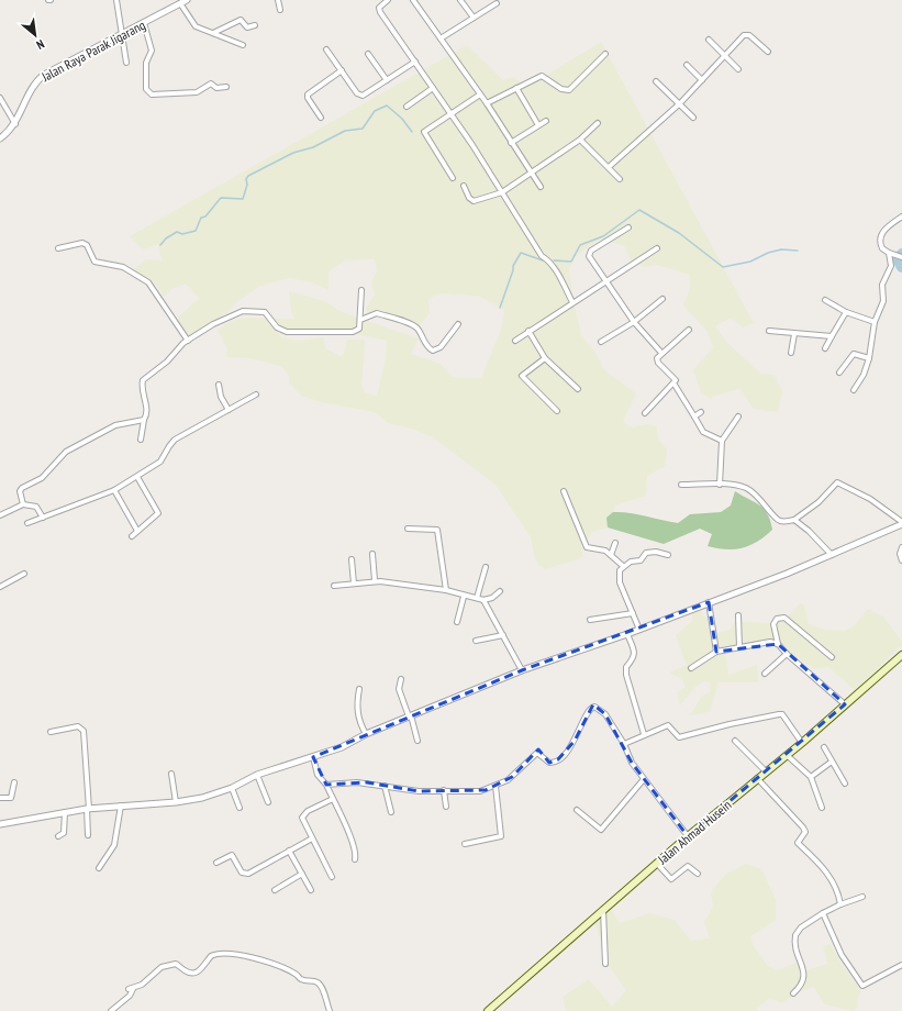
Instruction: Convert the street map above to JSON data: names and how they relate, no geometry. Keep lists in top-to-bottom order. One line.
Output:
{"streets":{"main road":["Jalan Ahmad Husein"],"street":["Jalan Raya Parak Jigarang"]},"north":"bottom right"}
